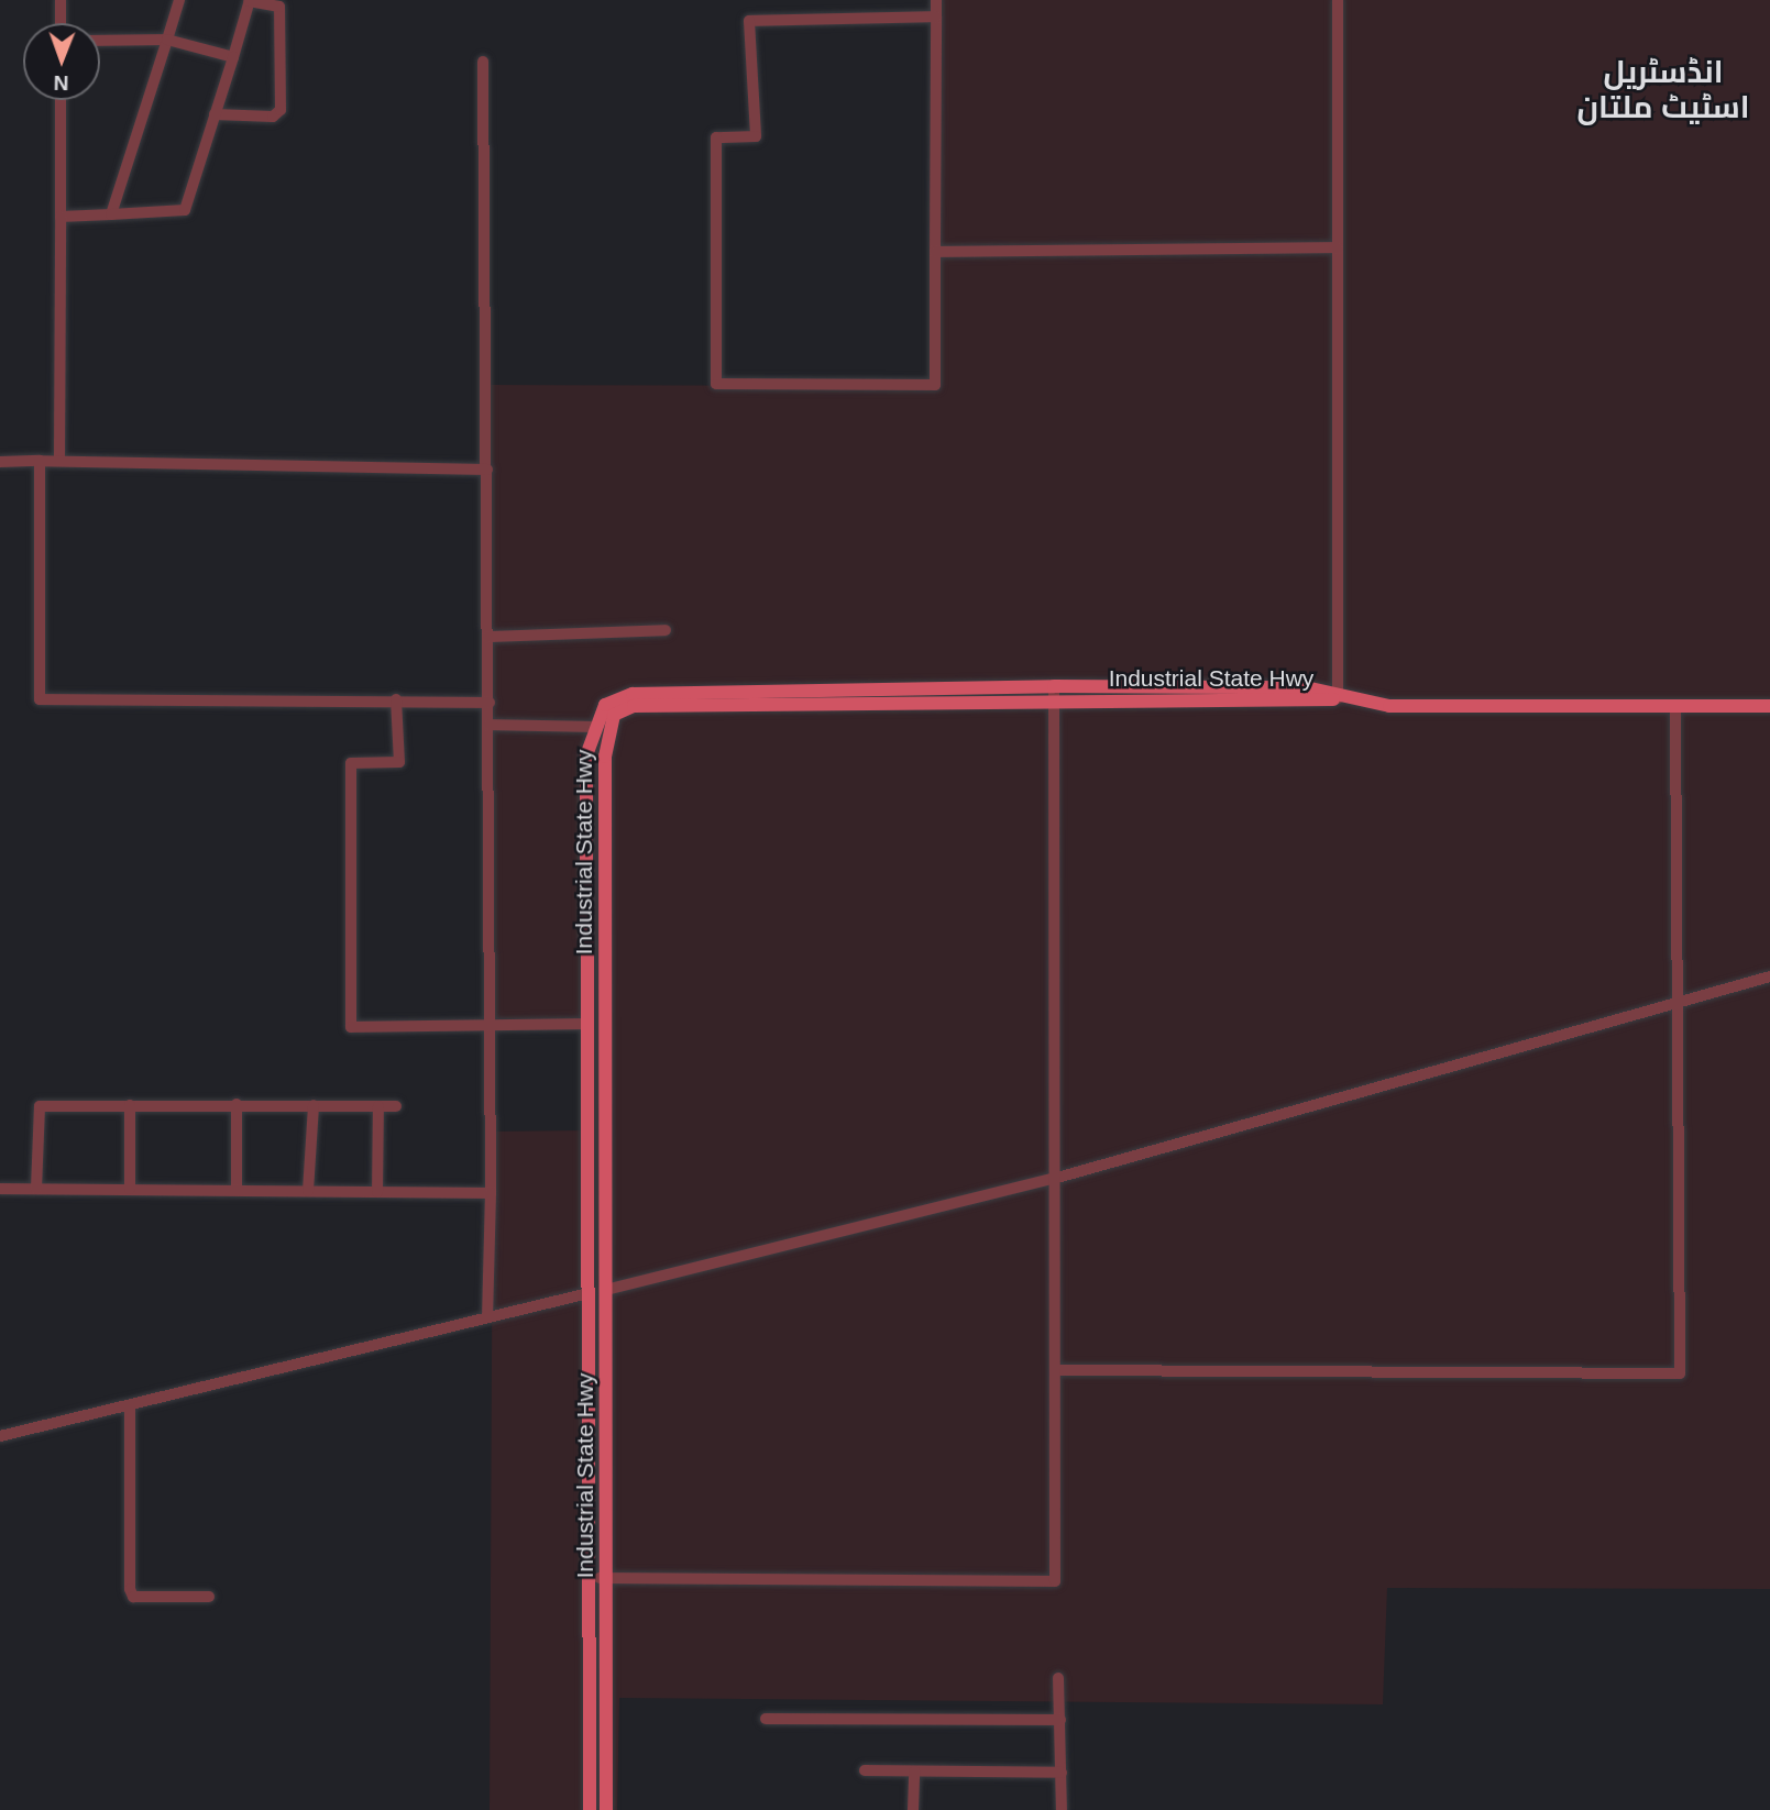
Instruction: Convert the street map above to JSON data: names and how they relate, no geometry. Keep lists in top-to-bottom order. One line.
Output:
{"streets":{"main road":["Industrial State Hwy"]},"districts":["انڈسٹریل اسٹیٹ ملتان"],"north":"bottom"}
